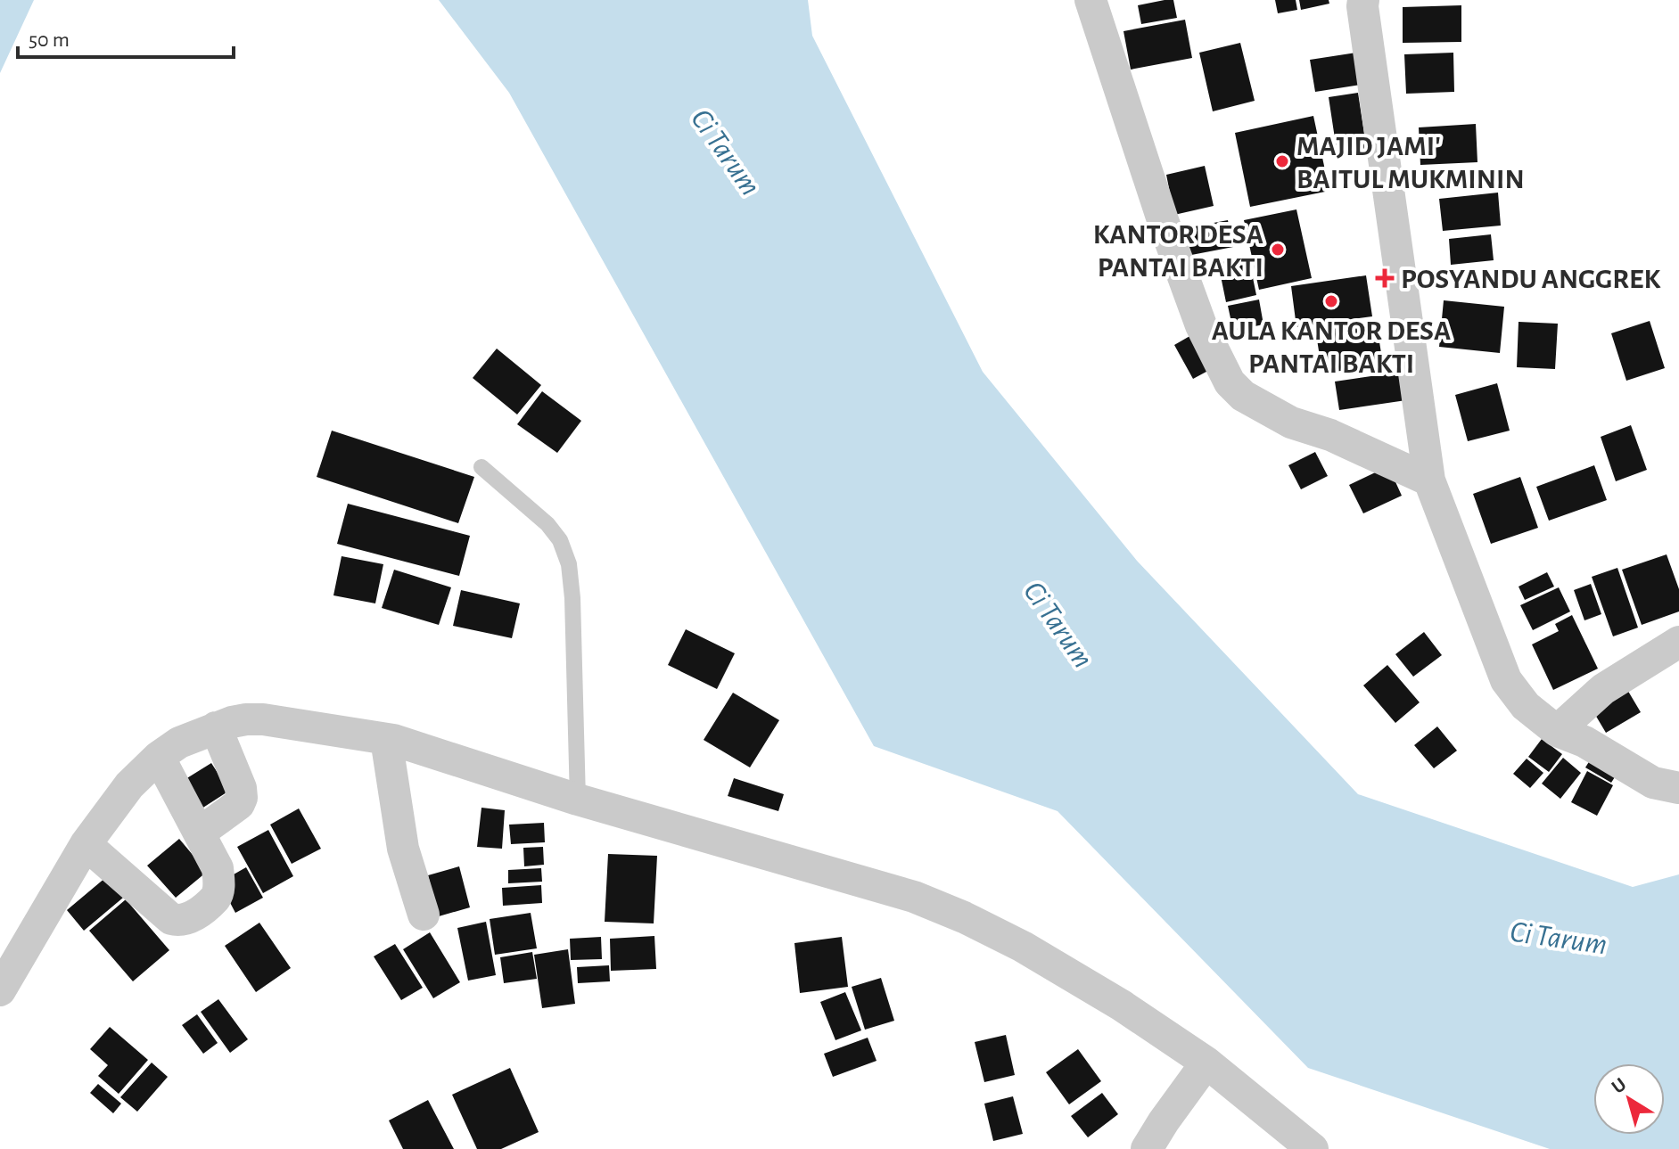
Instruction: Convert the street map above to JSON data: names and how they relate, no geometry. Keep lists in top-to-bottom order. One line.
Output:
{"water":["Ci Tarum"],"places":{"other":["MAJID JAMI' BAITUL MUKMININ","KANTOR DESA PANTAI BAKTI","AULA KANTOR DESA PANTAI BAKTI"],"health":["POSYANDU ANGGREK"]},"scale_bar":"50 m","north":"top left"}
